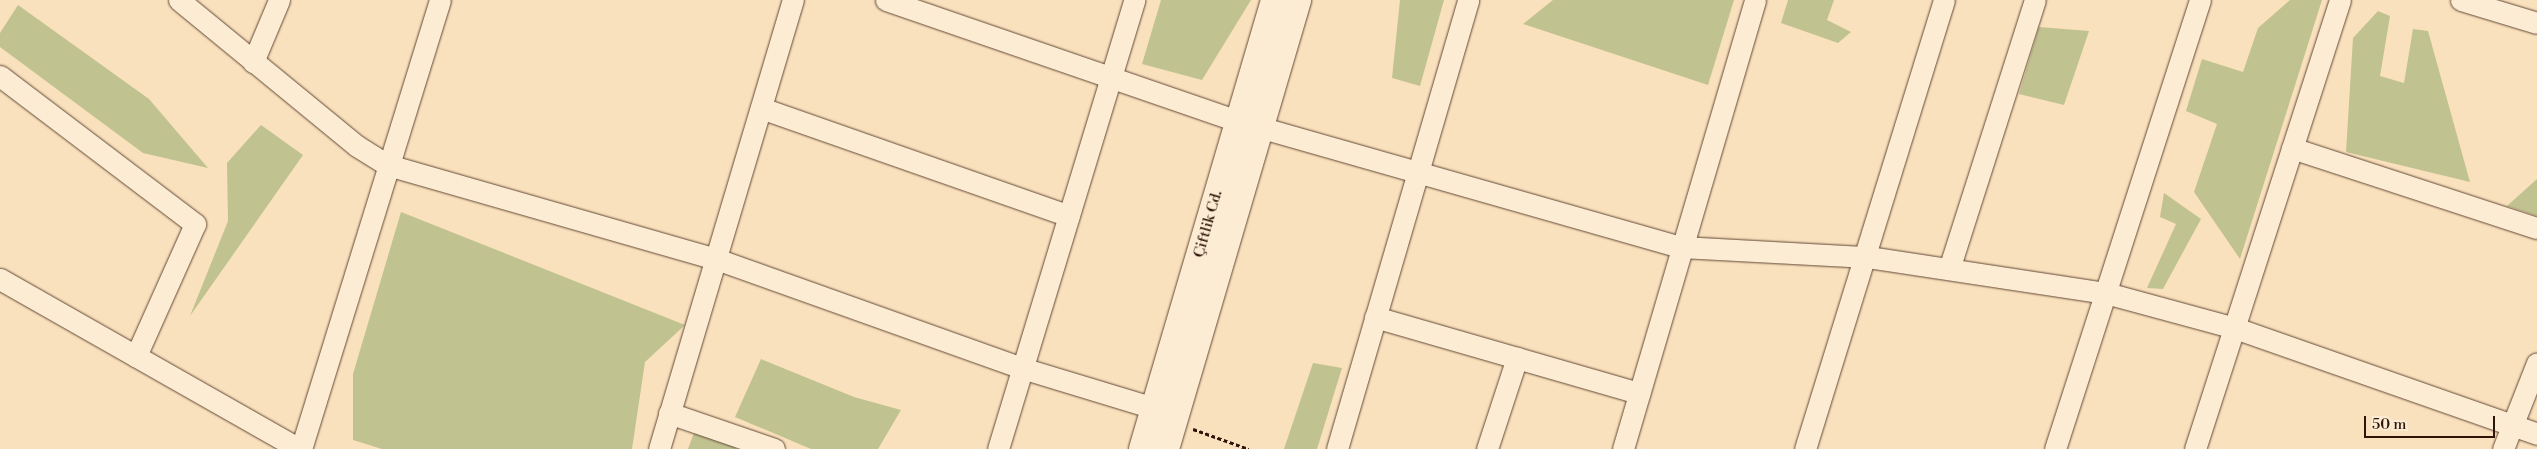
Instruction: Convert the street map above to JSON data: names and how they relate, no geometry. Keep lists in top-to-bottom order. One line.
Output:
{"streets":{"street":["Çiftlik Cd."]},"scale_bar":"50 m"}
